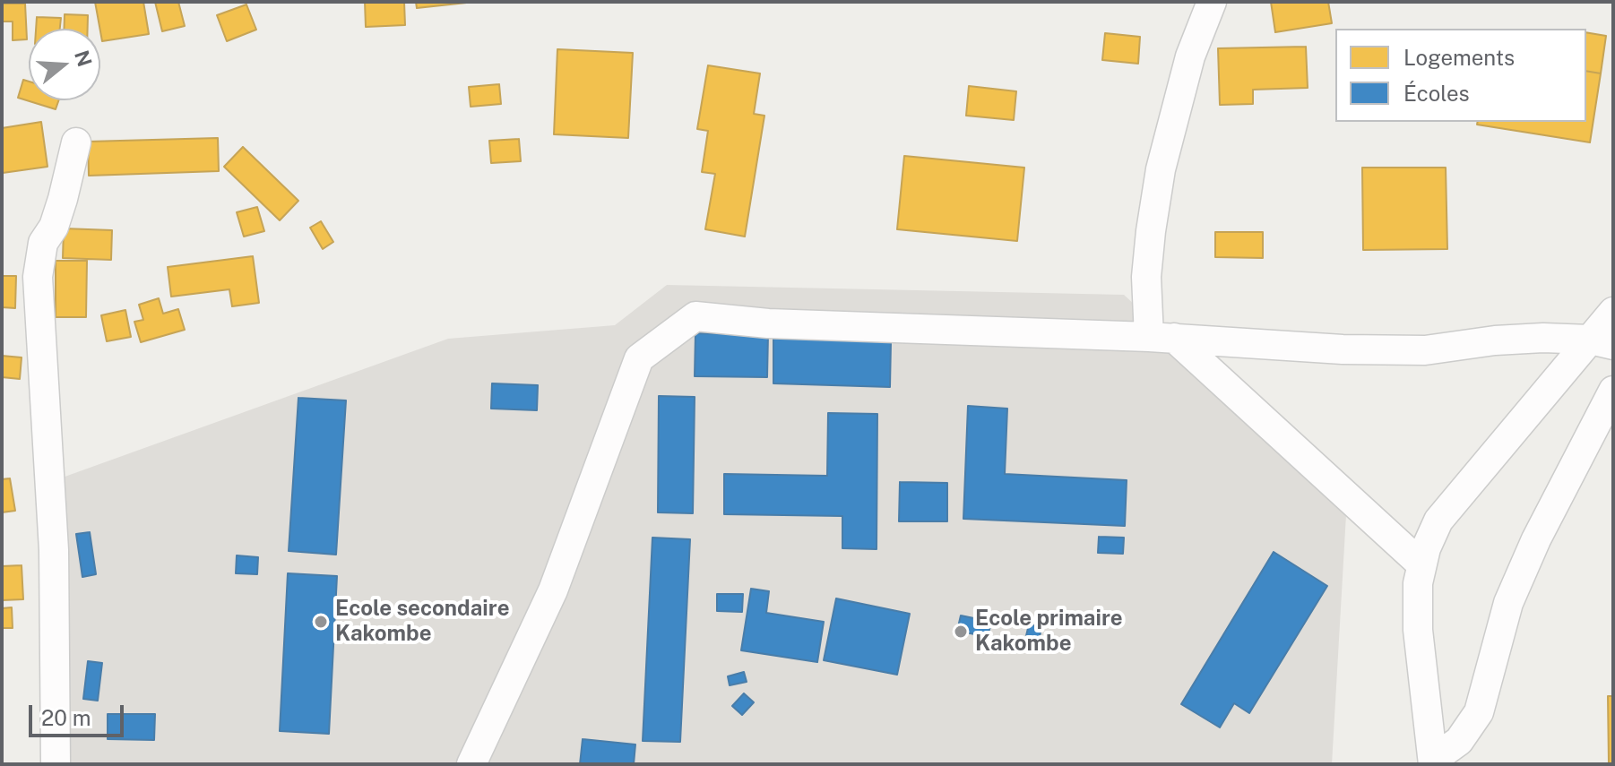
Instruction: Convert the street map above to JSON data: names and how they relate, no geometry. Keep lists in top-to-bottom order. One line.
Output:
{"places":["Ecole secondaire Kakombe","Ecole primaire Kakombe"],"legend":["Logements","Écoles"],"scale_bar":"20 m","north":"right"}
